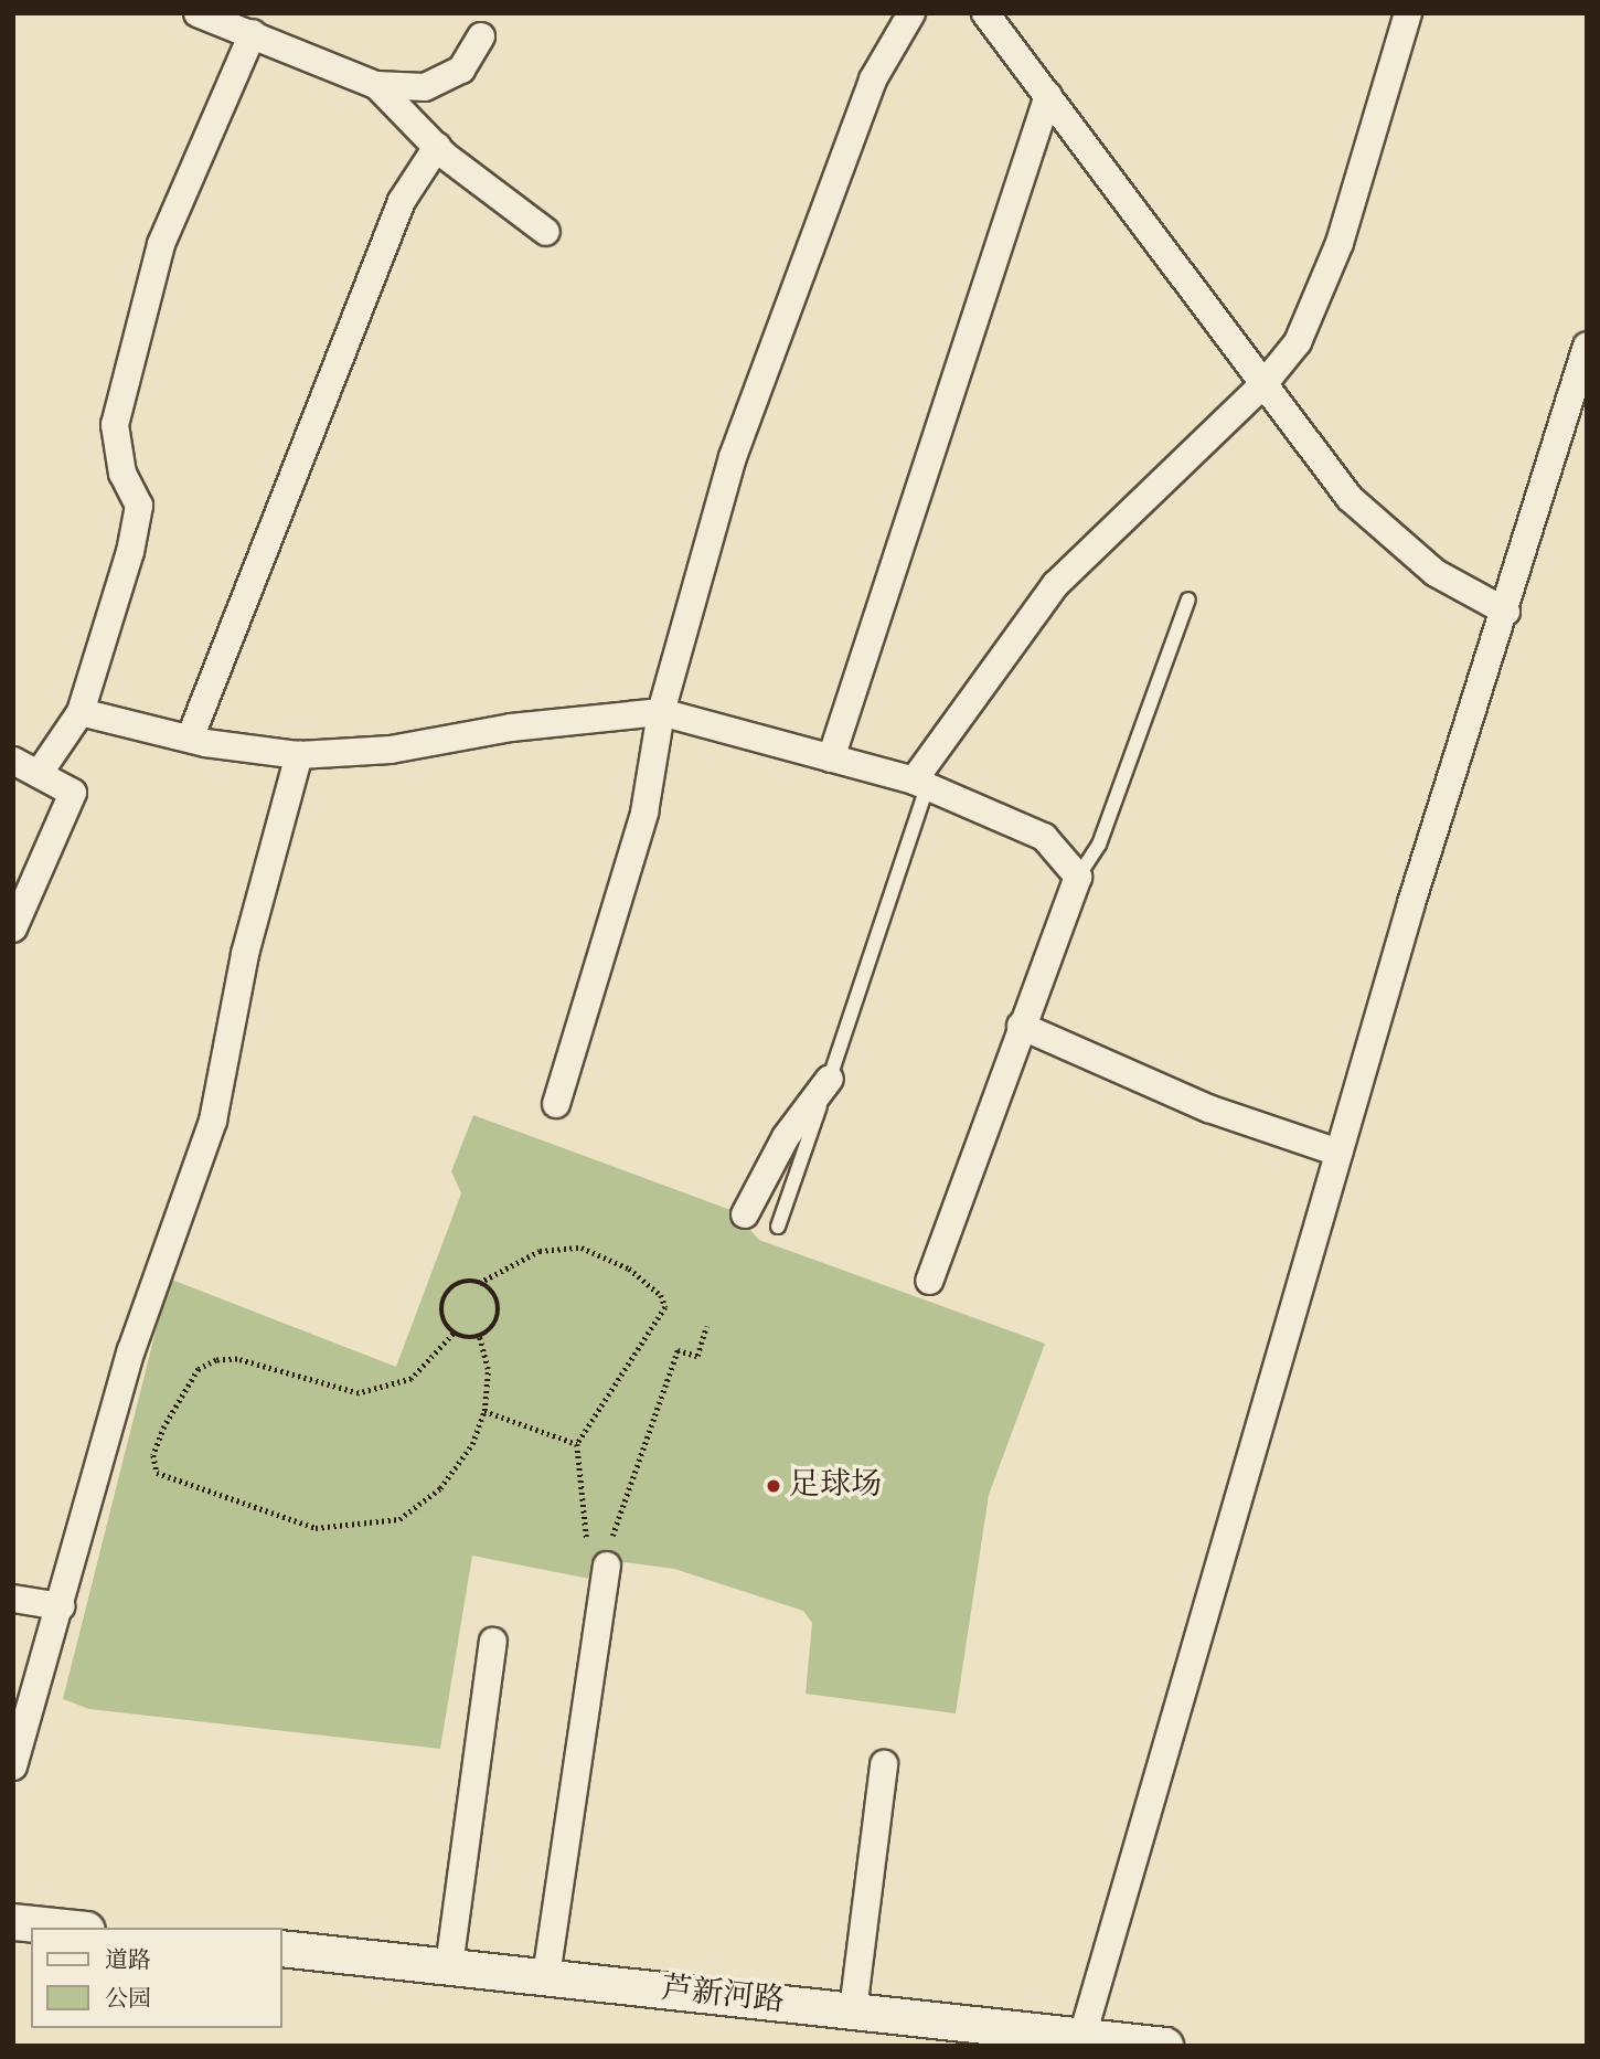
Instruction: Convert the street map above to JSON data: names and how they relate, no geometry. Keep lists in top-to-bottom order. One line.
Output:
{"streets":{"street":["芦新河路"]},"places":["足球场"],"legend":["道路","公园"]}
